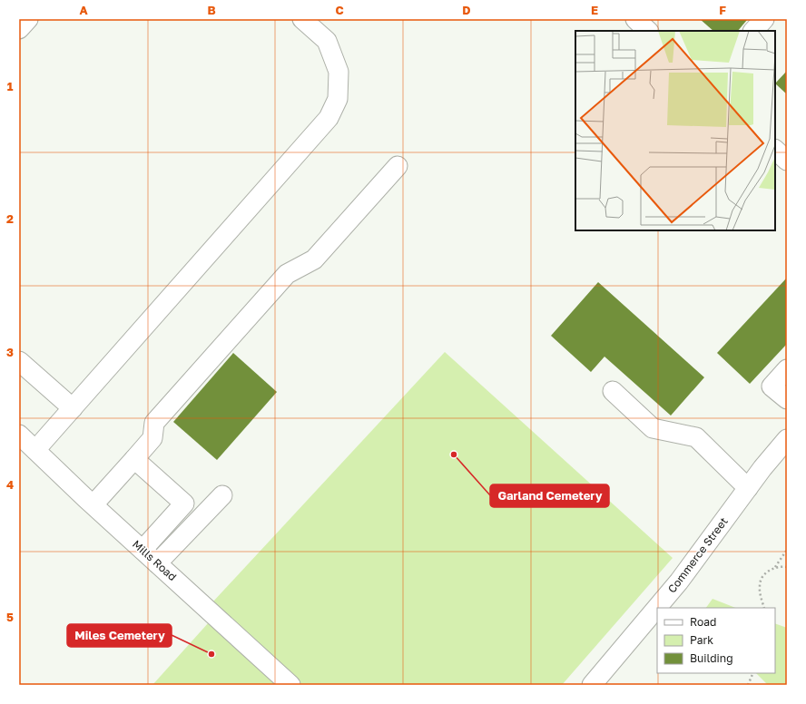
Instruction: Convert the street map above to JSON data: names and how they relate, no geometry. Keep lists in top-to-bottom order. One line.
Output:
{"streets":{"street":["Commerce Street","Mills Road"]},"places":["Garland Cemetery","Miles Cemetery"],"legend":["Road","Park","Building"],"grid":{"columns":["A","B","C","D","E","F"],"rows":["1","2","3","4","5"]}}
